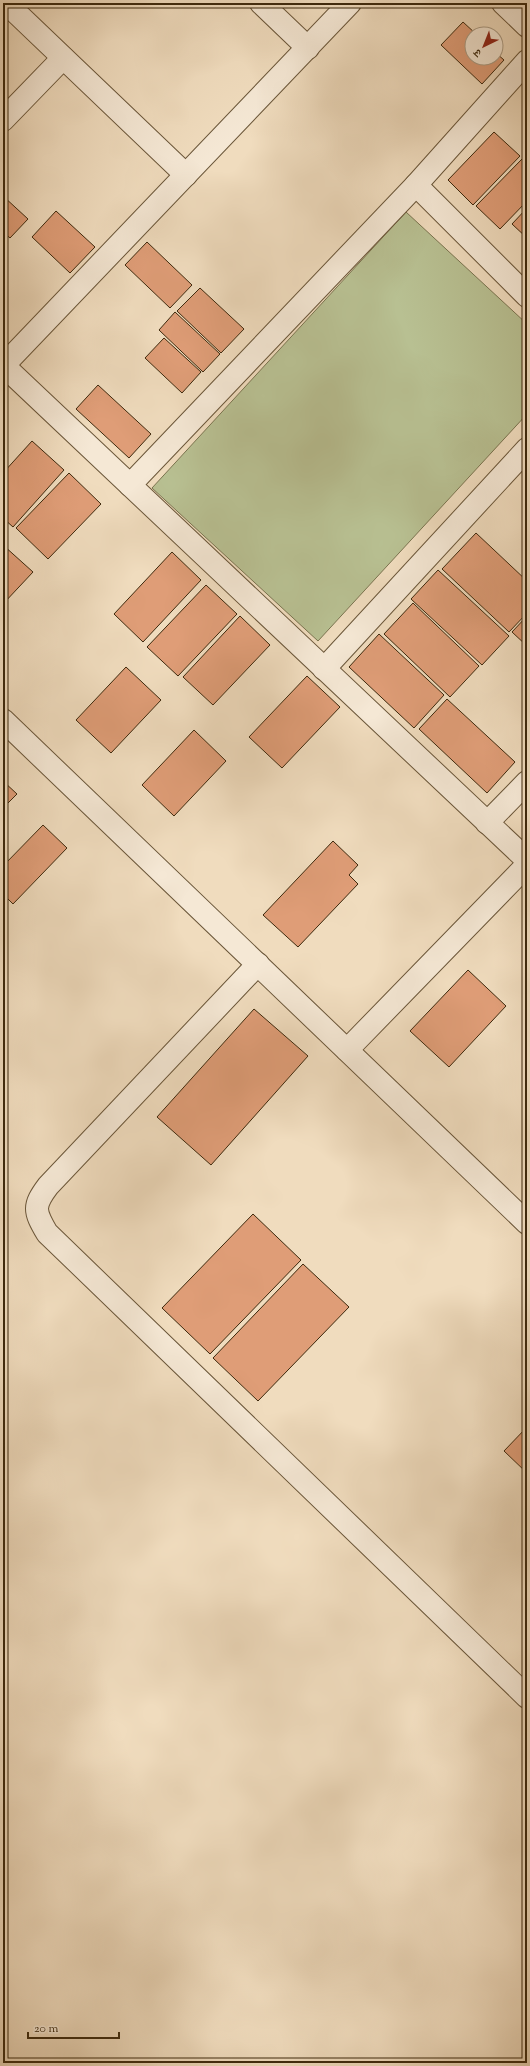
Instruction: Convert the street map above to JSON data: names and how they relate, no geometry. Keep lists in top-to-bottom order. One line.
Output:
{"scale_bar":"20 m","north":"bottom left"}
